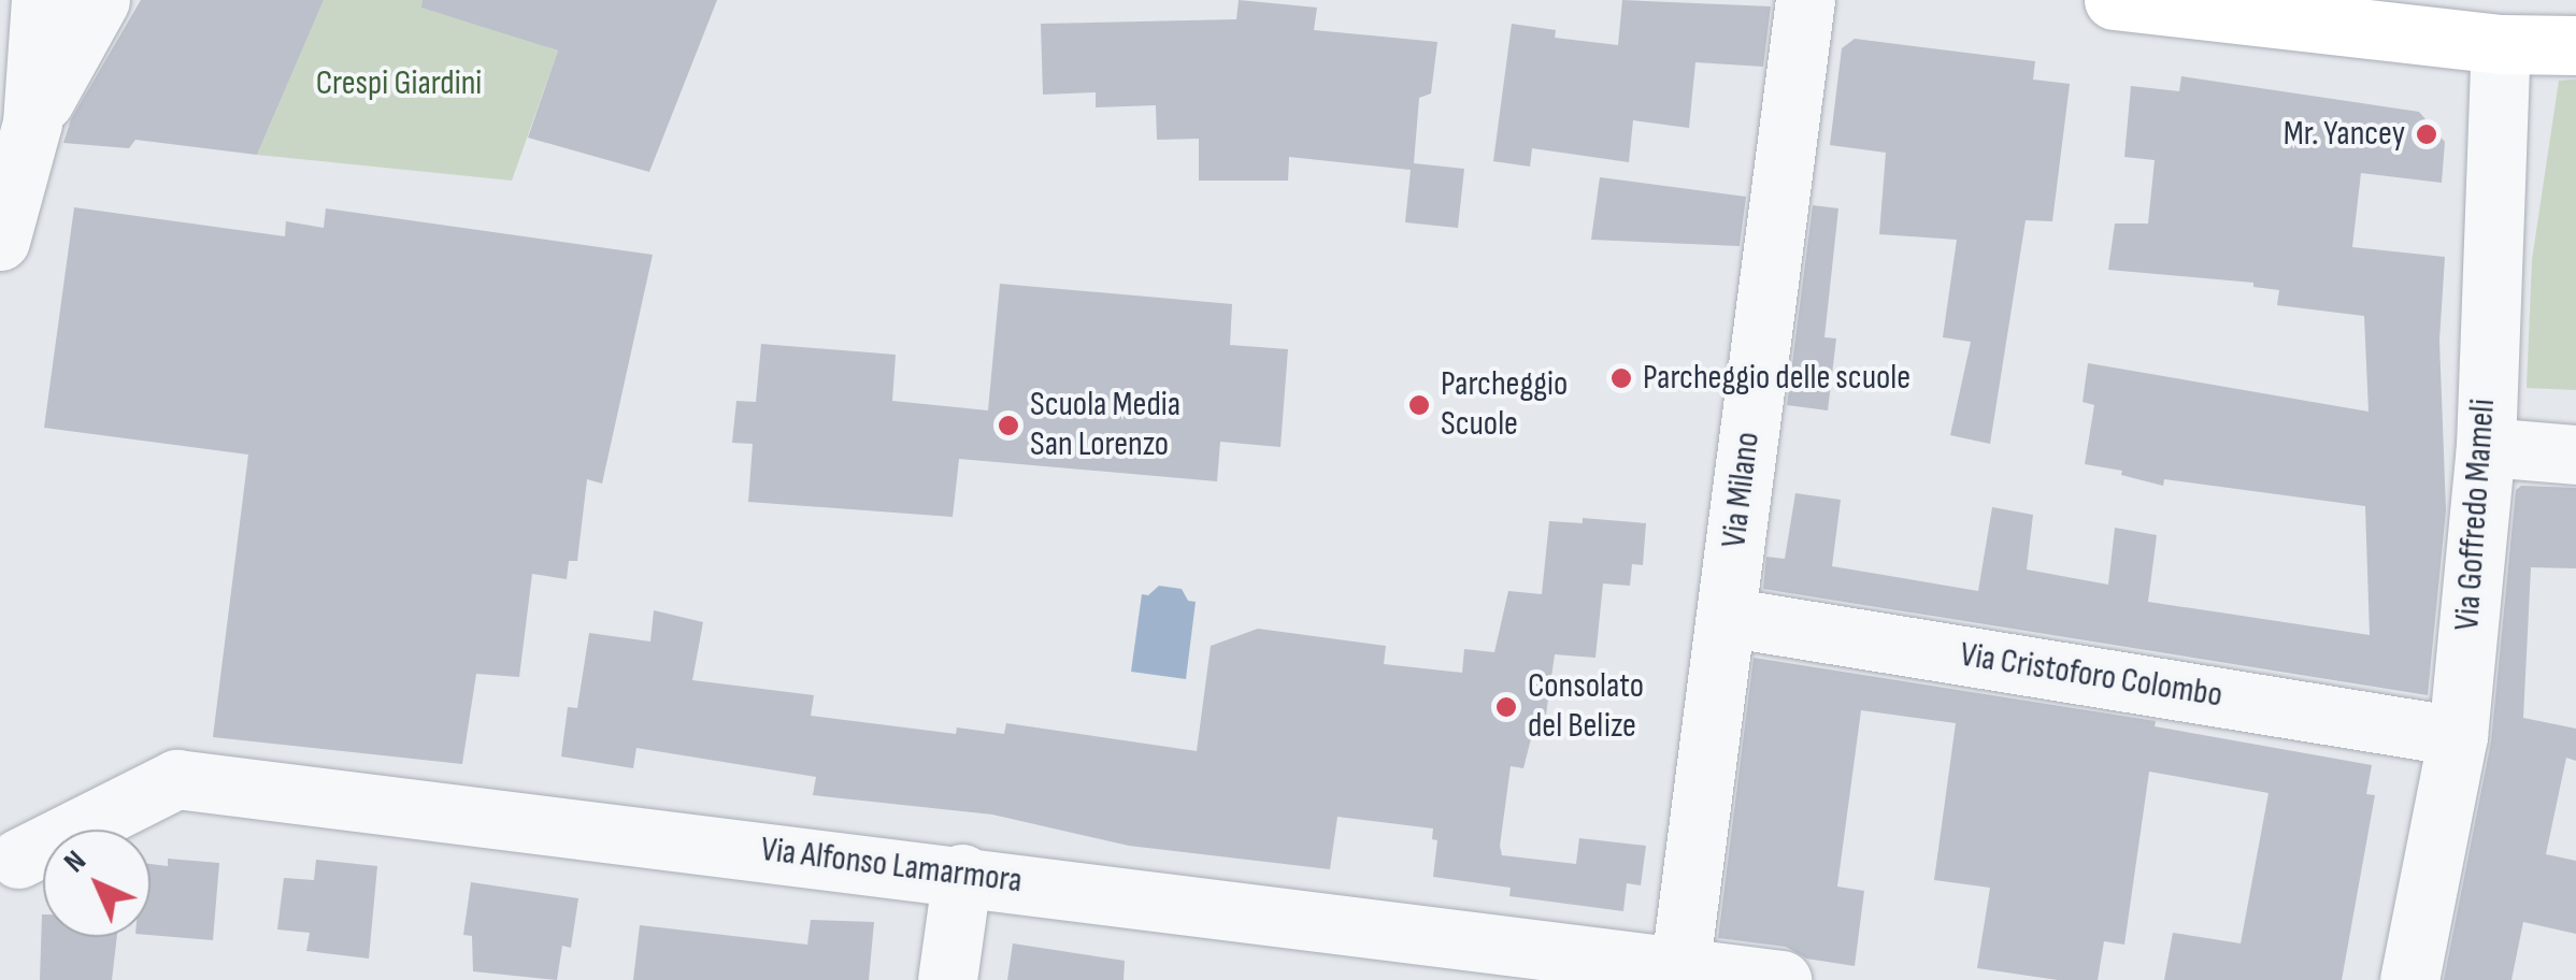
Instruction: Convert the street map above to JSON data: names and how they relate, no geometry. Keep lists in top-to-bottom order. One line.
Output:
{"streets":{"street":["Via Milano","Via Goffredo Mameli","Via Cristoforo Colombo","Via Alfonso Lamarmora"]},"crossings":[["Via Milano","Via Cristoforo Colombo"],["Via Milano","Via Alfonso Lamarmora"],["Via Goffredo Mameli","Via Cristoforo Colombo"]],"parks":["Crespi Giardini"],"places":["Mr. Yancey","Parcheggio delle scuole","Parcheggio Scuole","Scuola Media San Lorenzo","Consolato del Belize"],"north":"top left"}
